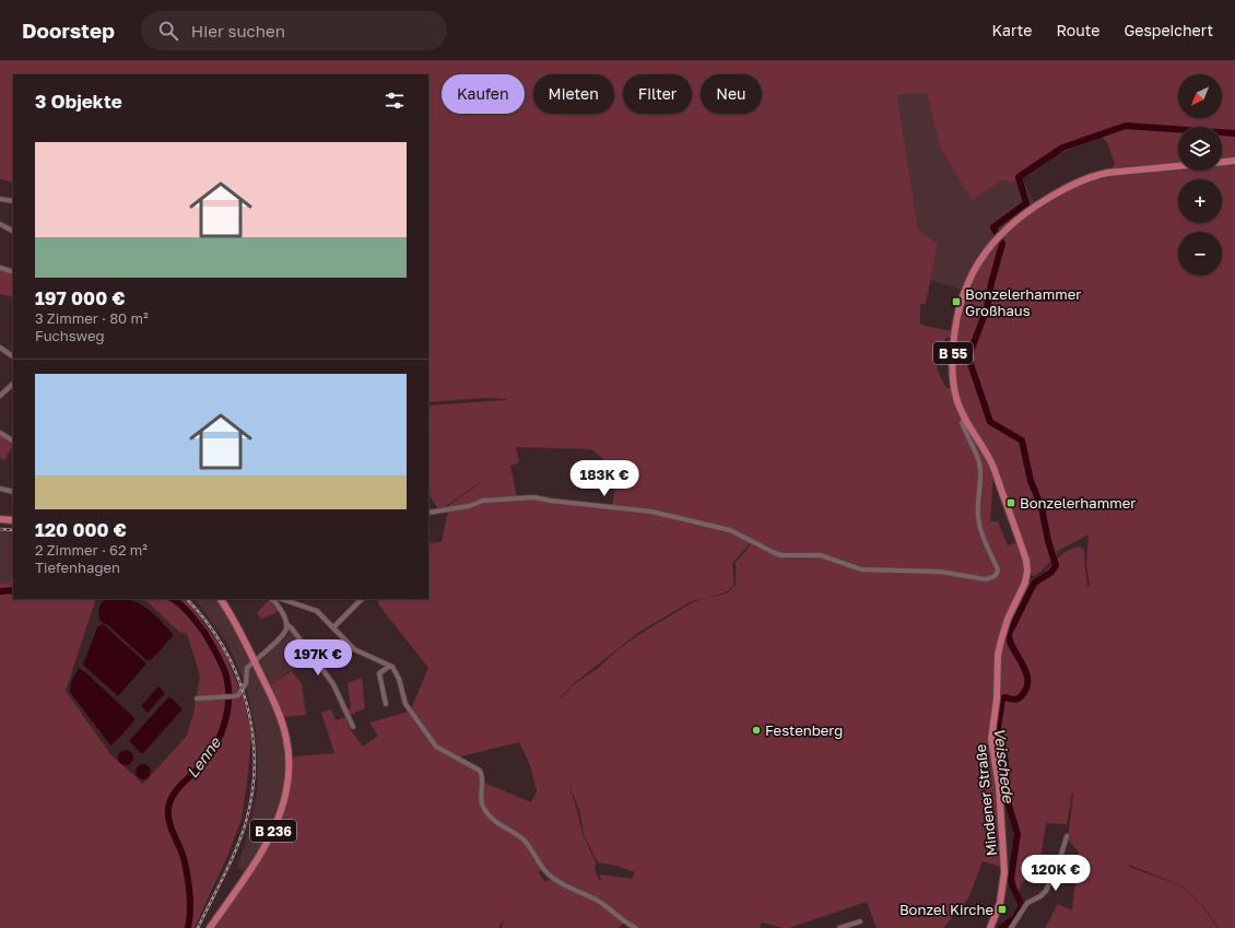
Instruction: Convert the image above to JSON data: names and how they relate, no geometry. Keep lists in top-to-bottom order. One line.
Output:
{"streets":{"main road":["B 55","Mindener Straße","B 236"]},"crossings":[["B 55","Mindener Straße"]],"water":["Lenne","Veischede"],"places":{"transit":["Bonzelerhammer Großhaus","Bonzelerhammer","Bonzel Kirche"],"other":["Festenberg"]},"north":"bottom left","page":{"header":"Doorstep","search":"Hier suchen","nav":["Karte","Route","Gespeichert"],"map_buttons":["+","−"],"chip":["Kaufen","Mieten","Filter","Neu"],"heading":"3 Objekte","list":[{"name":"197 000 €","note":"3 Zimmer · 80 m² · Fuchsweg"},{"name":"120 000 €","note":"2 Zimmer · 62 m² · Tiefenhagen"}],"price":["183K €","197K €","120K €"]}}
